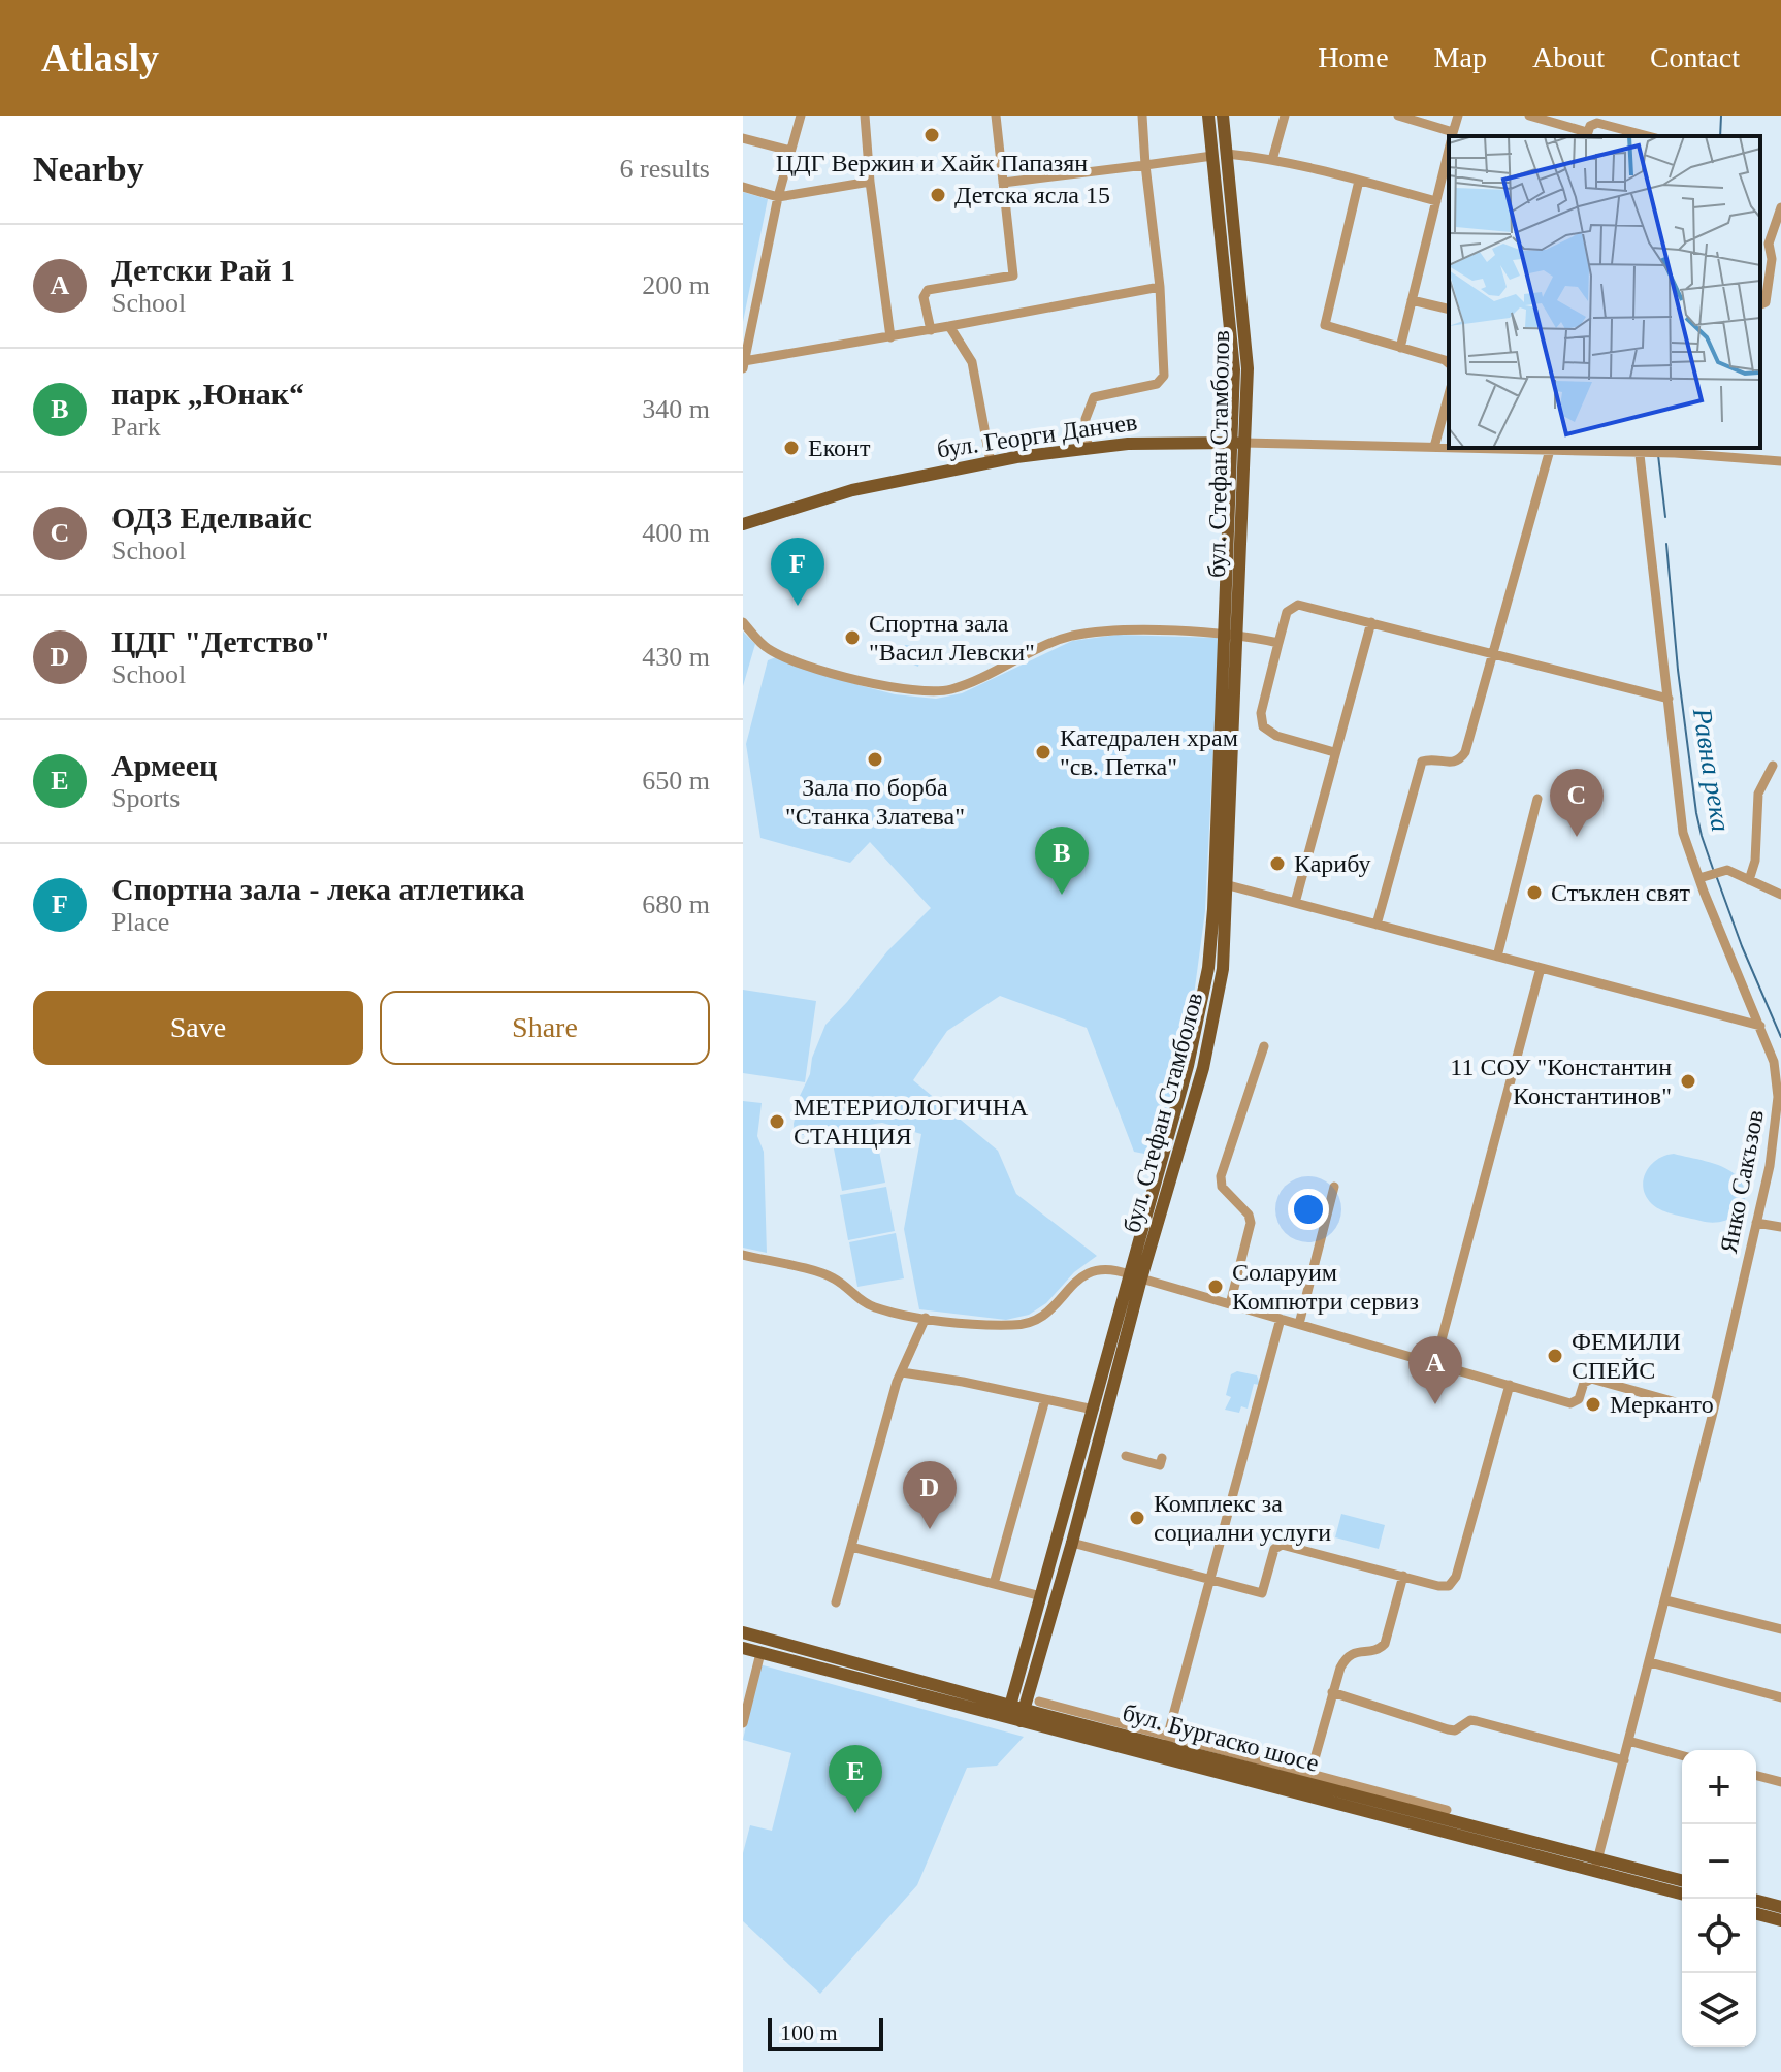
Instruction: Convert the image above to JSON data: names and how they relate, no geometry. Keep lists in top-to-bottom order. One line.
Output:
{"streets":{"main road":["бул. Георги Данчев","бул. Стефан Стамболов","бул. Бургаско шосе"],"street":["Янко Сакъзов"]},"crossings":[["бул. Георги Данчев","бул. Стефан Стамболов"],["бул. Георги Данчев","Янко Сакъзов"],["бул. Стефан Стамболов","бул. Бургаско шосе"],["Янко Сакъзов","бул. Бургаско шосе"]],"water":["Равна река"],"places":["ЦДГ Вержин и Хайк Папазян","Детска ясла 15","Еконт","Спортна зала \"Васил Левски\"","Катедрален храм \"св. Петка\"","Зала по борба \"Станка Златева\"","Карибу","Стъклен свят","11 СОУ \"Константин Константинов\"","МЕТЕРИОЛОГИЧНА СТАНЦИЯ","Соларуим Компютри сервиз","ФЕМИЛИ СПЕЙС","Мерканто","Комплекс за социални услуги"],"scale_bar":"100 m","page":{"header":"Atlasly","nav":["Home","Map","About","Contact"],"heading":["Nearby","6 results"],"list":[{"mark":"A","name":"Детски Рай 1","note":"School","value":"200 m"},{"mark":"B","name":"парк „Юнак“","note":"Park","value":"340 m"},{"mark":"C","name":"ОДЗ Еделвайс","note":"School","value":"400 m"},{"mark":"D","name":"ЦДГ \"Детство\"","note":"School","value":"430 m"},{"mark":"E","name":"Армеец","note":"Sports","value":"650 m"},{"mark":"F","name":"Спортна зала - лека атлетика","note":"Place","value":"680 m"}],"pins":["F","C","B","A","D","E"],"buttons":["Save","Share"],"map_buttons":["+","−"],"scale":"100 m"}}
